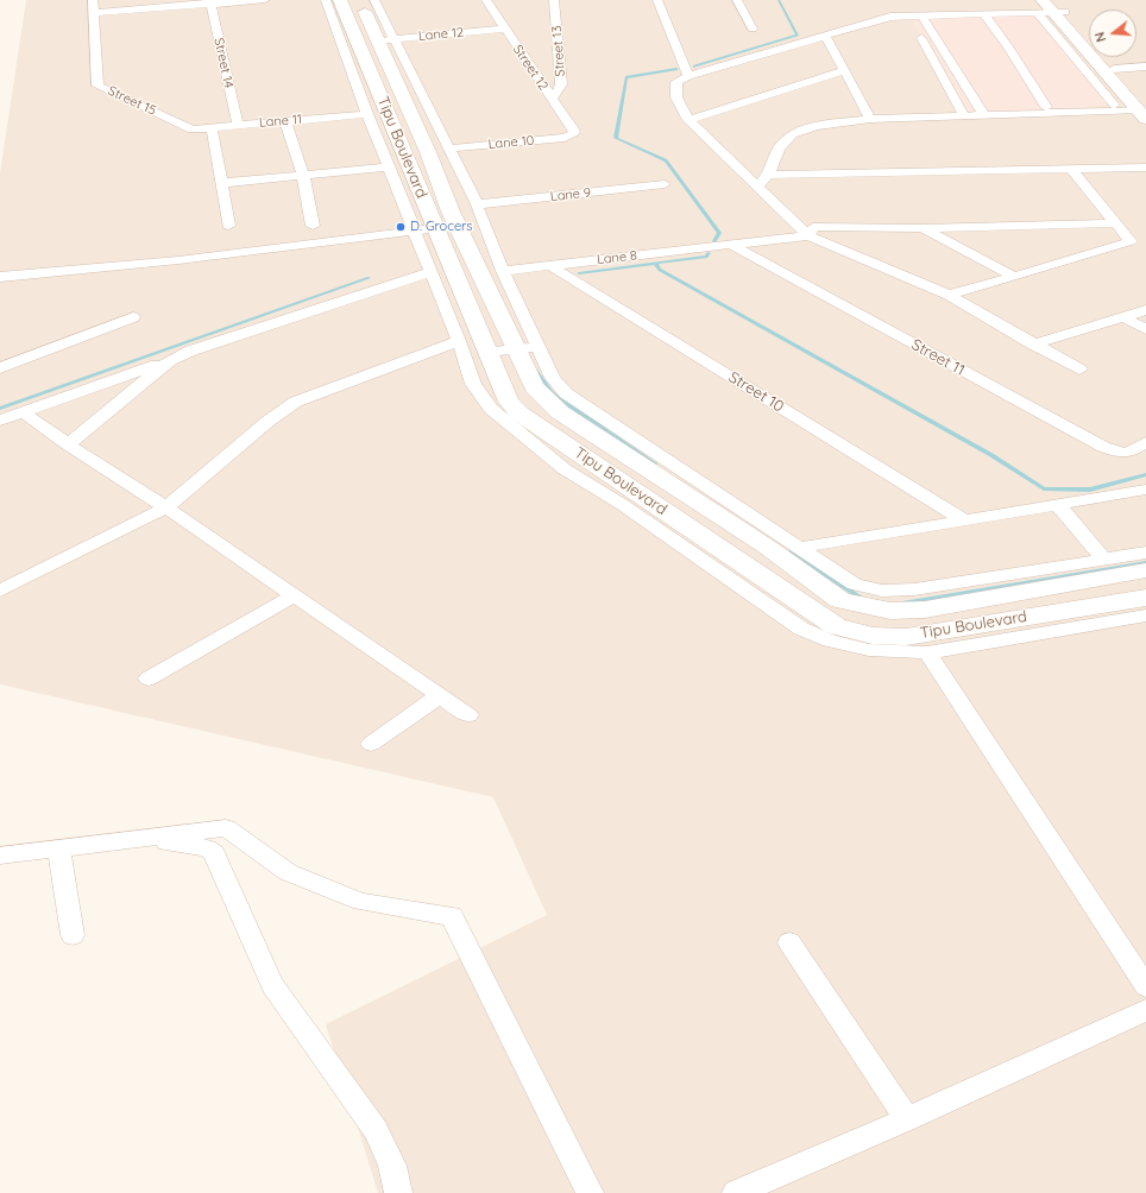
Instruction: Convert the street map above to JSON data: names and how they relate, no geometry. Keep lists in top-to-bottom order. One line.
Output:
{"streets":{"street":["Lane 12","Street 13","Street 14","Street 12","Street 15","Lane 11","Lane 10","Tipu Boulevard","Lane 9","Lane 8","Street 11","Street 10"]},"crossings":[["Lane 12","Street 12"],["Lane 12","Tipu Boulevard"],["Street 13","Street 12"],["Street 14","Lane 11"],["Street 12","Lane 10"],["Street 15","Lane 11"],["Lane 11","Tipu Boulevard"],["Lane 8","Street 11"],["Lane 8","Street 10"]],"places":["D. Grocers"],"north":"left"}
